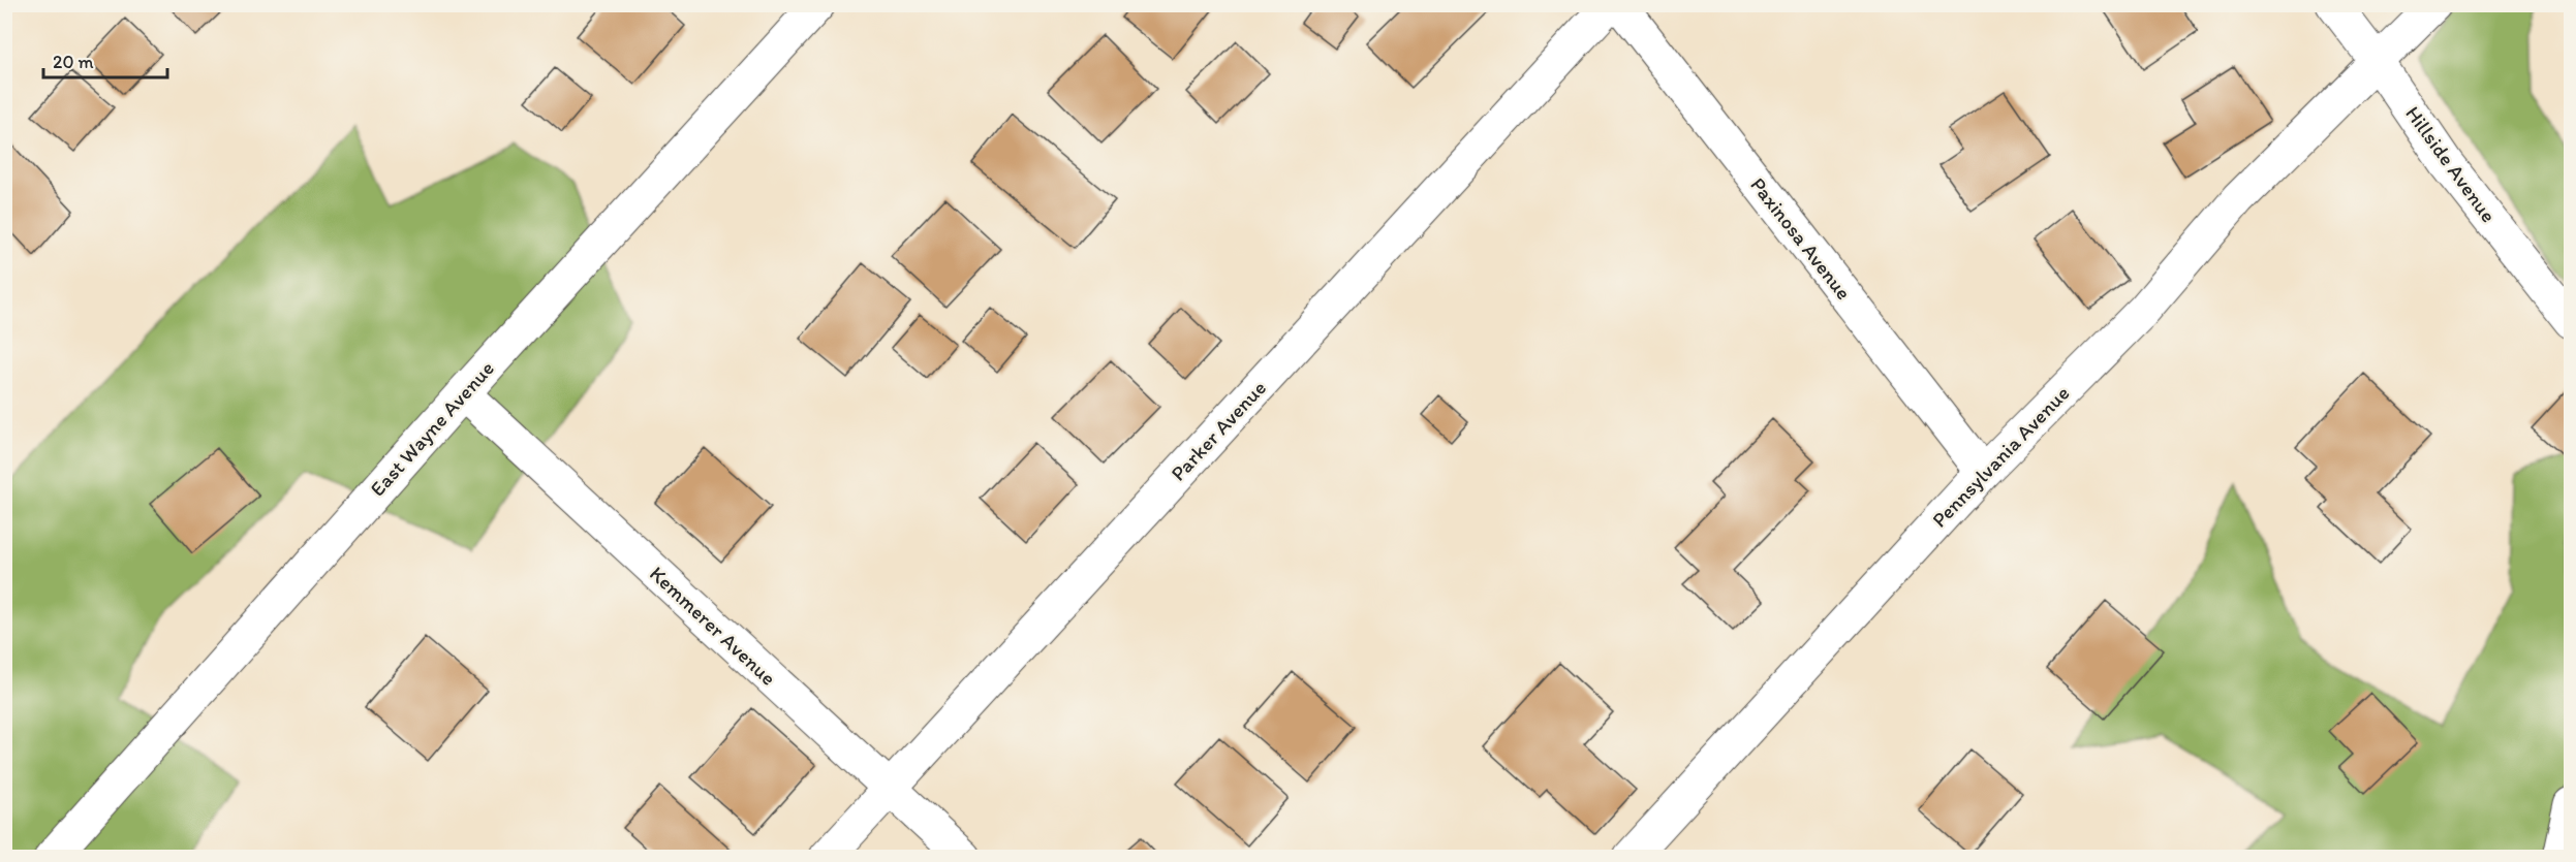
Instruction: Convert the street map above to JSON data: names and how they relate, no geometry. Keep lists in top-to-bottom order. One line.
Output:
{"streets":{"street":["Hillside Avenue","Paxinosa Avenue","East Wayne Avenue","Parker Avenue","Pennsylvania Avenue","Kemmerer Avenue"]},"crossings":[["Hillside Avenue","Pennsylvania Avenue"],["Paxinosa Avenue","Pennsylvania Avenue"],["East Wayne Avenue","Kemmerer Avenue"],["Parker Avenue","Kemmerer Avenue"]],"scale_bar":"20 m"}
